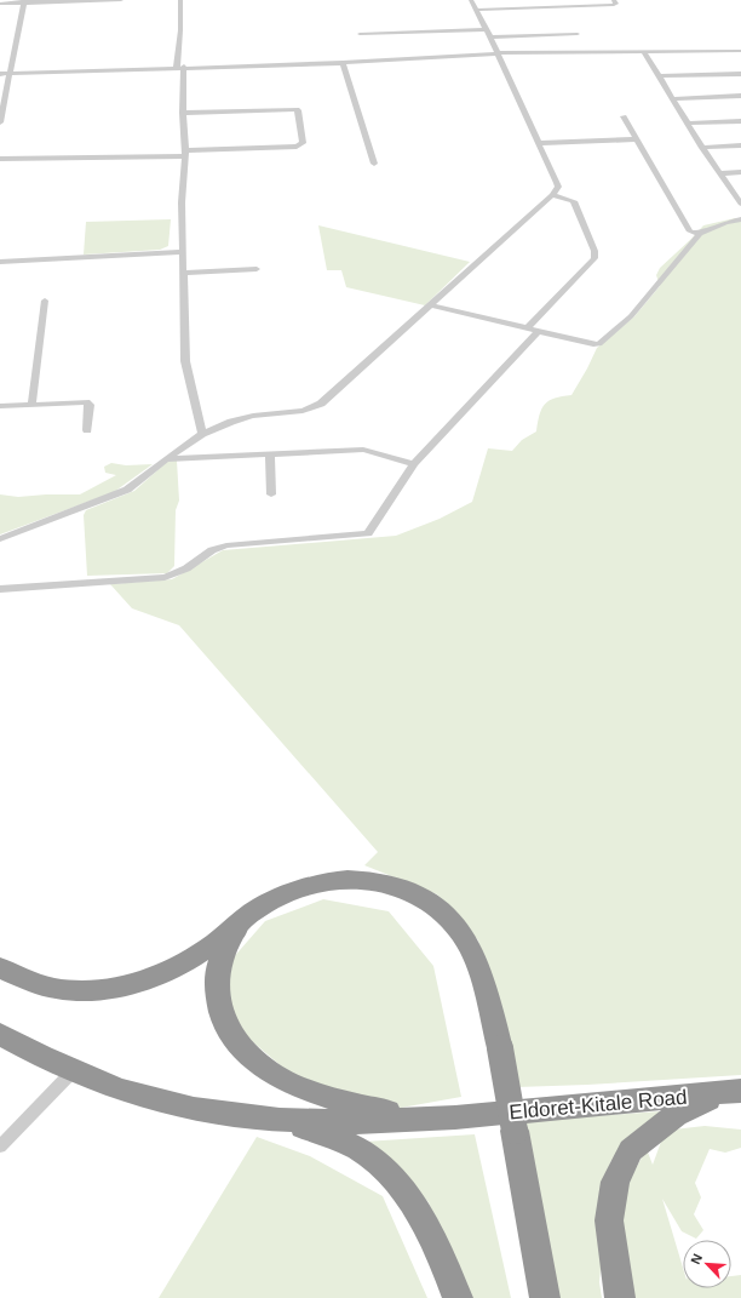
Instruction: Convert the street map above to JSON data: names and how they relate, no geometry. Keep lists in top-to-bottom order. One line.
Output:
{"streets":{"highway":["Eldoret-Kitale Road"]},"north":"top left"}
